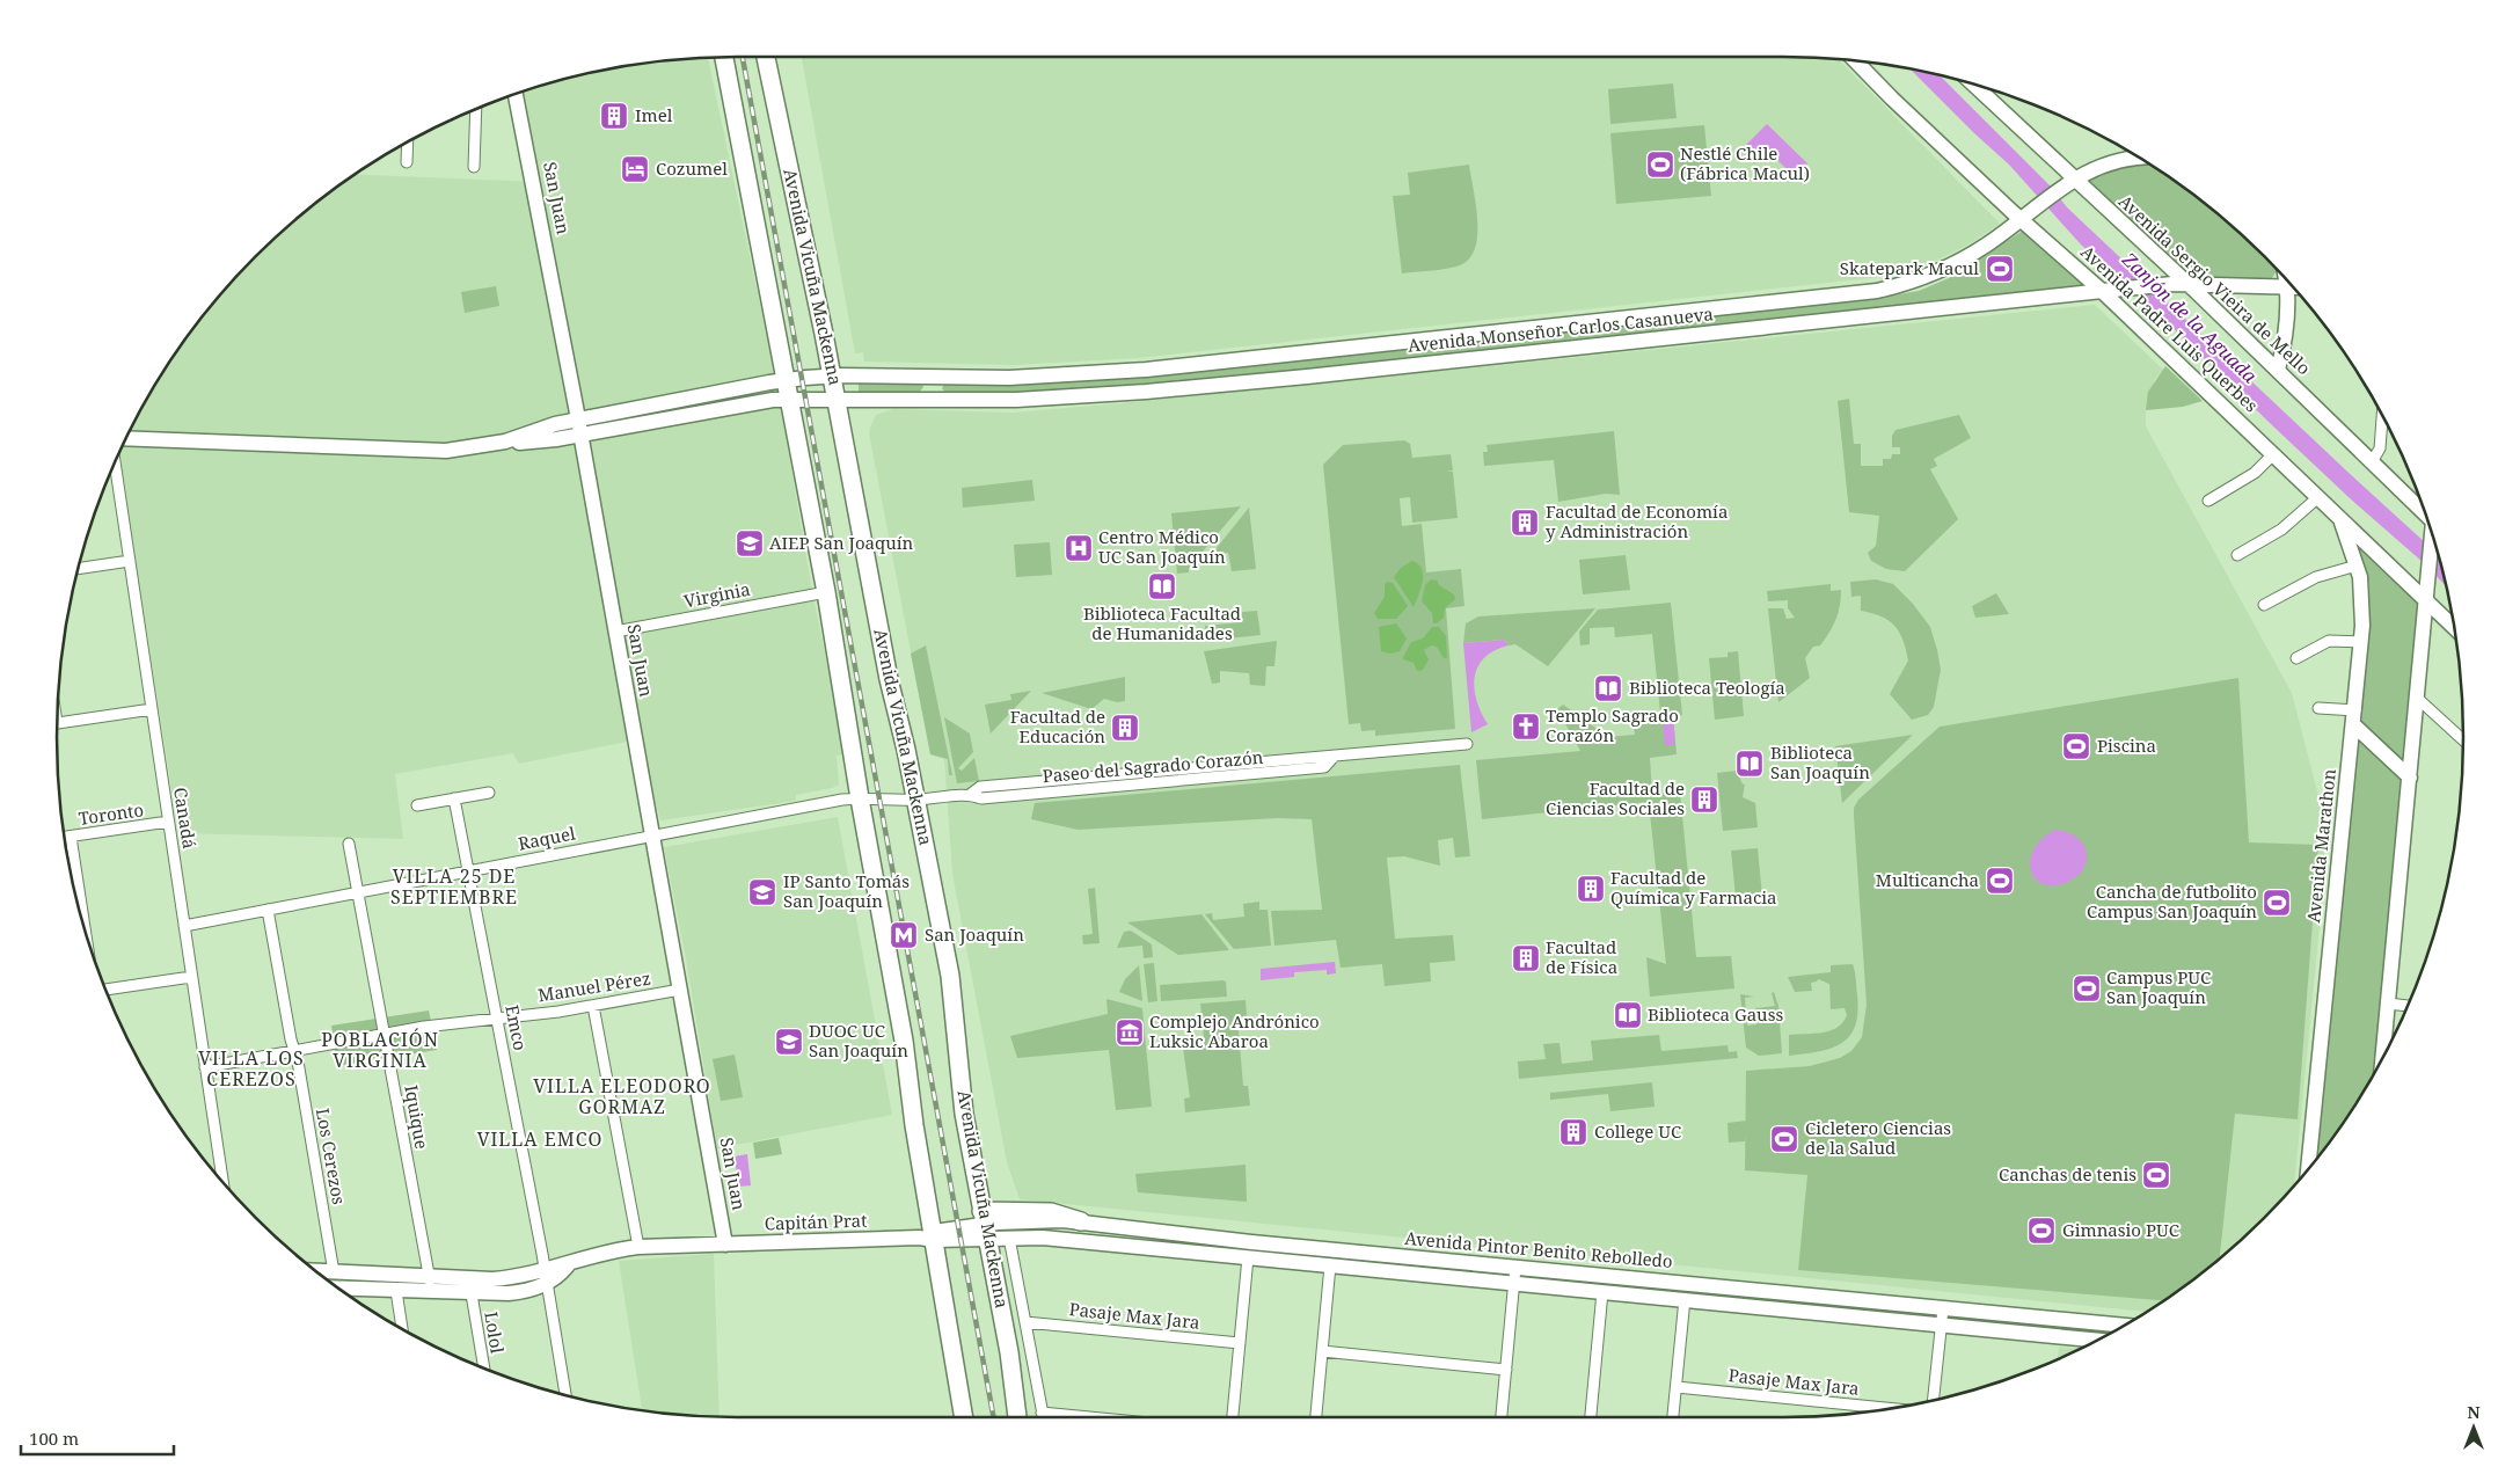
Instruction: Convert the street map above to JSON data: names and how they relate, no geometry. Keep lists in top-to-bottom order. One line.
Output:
{"streets":{"main road":["San Juan","Avenida Vicuña Mackenna","Avenida Sergio Vieira de Mello","Avenida Padre Luis Querbes","Avenida Monseñor Carlos Casanueva","Avenida Marathon","Capitán Prat","Avenida Pintor Benito Rebolledo"],"street":["Virginia","Paseo del Sagrado Corazón","Toronto","Canadá","Raquel","Manuel Pérez","Emco","Iquique","Los Cerezos","Pasaje Max Jara","Lolol"]},"crossings":[["San Juan","Avenida Monseñor Carlos Casanueva"],["San Juan","Virginia"],["San Juan","Raquel"],["San Juan","Manuel Pérez"],["San Juan","Capitán Prat"],["Avenida Vicuña Mackenna","Avenida Monseñor Carlos Casanueva"],["Avenida Vicuña Mackenna","Paseo del Sagrado Corazón"],["Avenida Vicuña Mackenna","Raquel"],["Avenida Vicuña Mackenna","Avenida Pintor Benito Rebolledo"],["Avenida Sergio Vieira de Mello","Avenida Monseñor Carlos Casanueva"],["Avenida Padre Luis Querbes","Avenida Monseñor Carlos Casanueva"],["Avenida Padre Luis Querbes","Avenida Marathon"],["Paseo del Sagrado Corazón","Raquel"],["Toronto","Canadá"],["Canadá","Raquel"],["Canadá","Manuel Pérez"],["Raquel","Emco"],["Raquel","Iquique"],["Raquel","Los Cerezos"],["Manuel Pérez","Emco"],["Manuel Pérez","Iquique"],["Manuel Pérez","Los Cerezos"],["Emco","Capitán Prat"],["Iquique","Capitán Prat"],["Los Cerezos","Capitán Prat"],["Capitán Prat","Avenida Pintor Benito Rebolledo"],["Capitán Prat","Lolol"]],"districts":["VILLA 25 DE SEPTIEMBRE","POBLACIÓN VIRGINIA","VILLA LOS CEREZOS","VILLA ELEODORO GORMAZ","VILLA EMCO"],"water":["Zanjón de la Aguada"],"places":{"building":["Imel","Facultad de Economía y Administración","Facultad de Educación","Facultad de Ciencias Sociales","Facultad de Química y Farmacia","Facultad de Física","College UC"],"sports":["Nestlé Chile (Fábrica Macul)","Skatepark Macul","Piscina","Multicancha","Cancha de futbolito Campus San Joaquín","Campus PUC San Joaquín","Cicletero Ciencias de la Salud","Canchas de tenis","Gimnasio PUC"],"hotel":["Cozumel"],"school or university":["AIEP San Joaquín","IP Santo Tomás San Joaquín","DUOC UC San Joaquín"],"hospital":["Centro Médico UC San Joaquín"],"library":["Biblioteca Facultad de Humanidades","Biblioteca Teología","Biblioteca San Joaquín","Biblioteca Gauss"],"church":["Templo Sagrado Corazón"],"metro station":["San Joaquín"],"museum":["Complejo Andrónico Luksic Abaroa"]},"scale_bar":"100 m","north":"top"}
